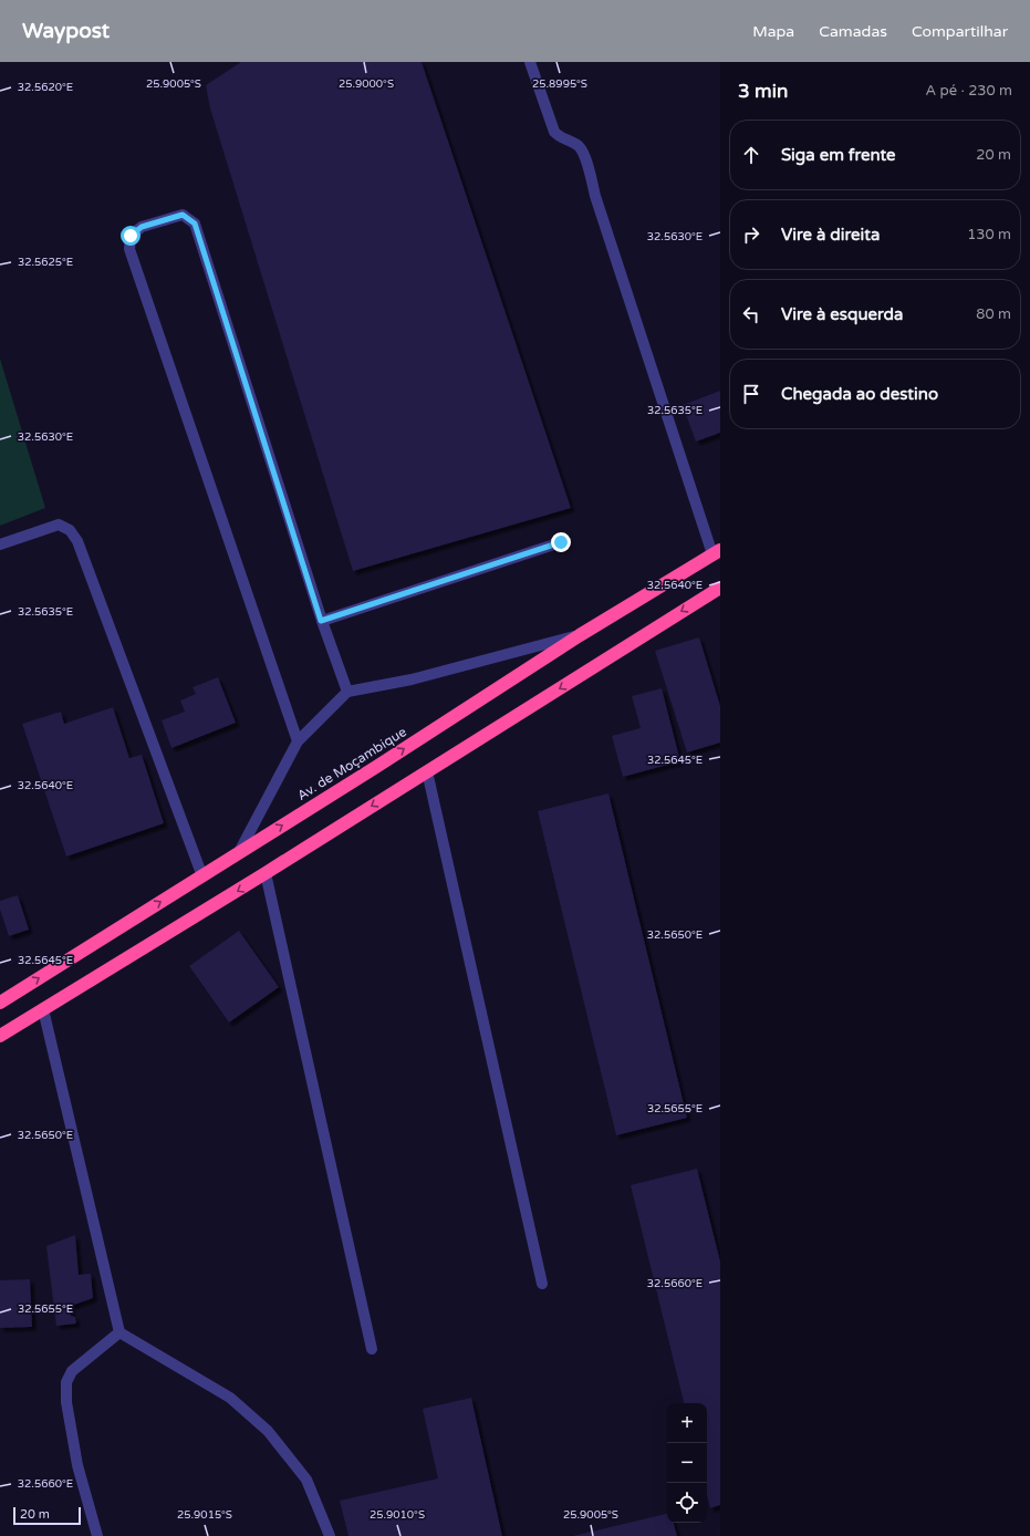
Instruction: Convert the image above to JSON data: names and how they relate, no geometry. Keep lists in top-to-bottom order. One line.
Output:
{"streets":{"highway":["Av. de Moçambique"]},"scale_bar":"20 m","page":{"header":"Waypost","nav":["Mapa","Camadas","Compartilhar"],"heading":["3 min","A pé · 230 m"],"list":[["Siga em frente","20 m"],["Vire à direita","130 m"],["Vire à esquerda","80 m"],"Chegada ao destino"],"map_buttons":["+","−"],"scale":"20 m"},"coordinates":["25.9005°S","25.9000°S","25.8995°S","32.5620°E","32.5630°E","32.5625°E","32.5635°E","32.5640°E","32.5645°E","32.5650°E","32.5655°E","32.5660°E","25.9015°S","25.9010°S"]}
